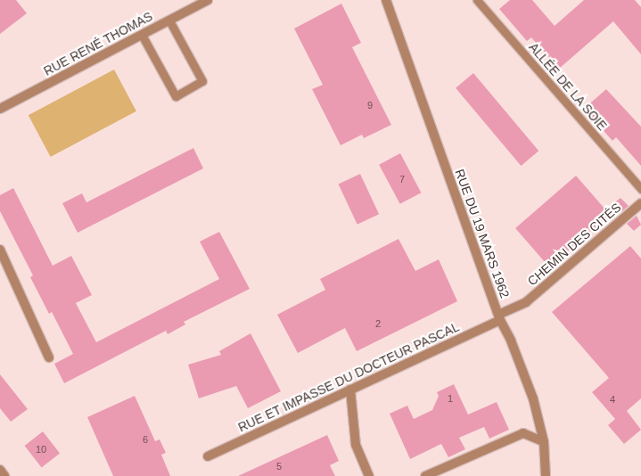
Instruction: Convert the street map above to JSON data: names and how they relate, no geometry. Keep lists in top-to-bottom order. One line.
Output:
{"streets":{"street":["RUE RENÉ THOMAS","RUE DU 19 MARS 1962","CHEMIN DES CITÉS","RUE ET IMPASSE DU DOCTEUR PASCAL"],"lane":["ALLÉE DE LA SOIE"]},"crossings":[["RUE DU 19 MARS 1962","CHEMIN DES CITÉS"],["RUE DU 19 MARS 1962","RUE ET IMPASSE DU DOCTEUR PASCAL"],["CHEMIN DES CITÉS","RUE ET IMPASSE DU DOCTEUR PASCAL"]],"house_numbers":["9","7","2","1","4","6","10","5"]}
